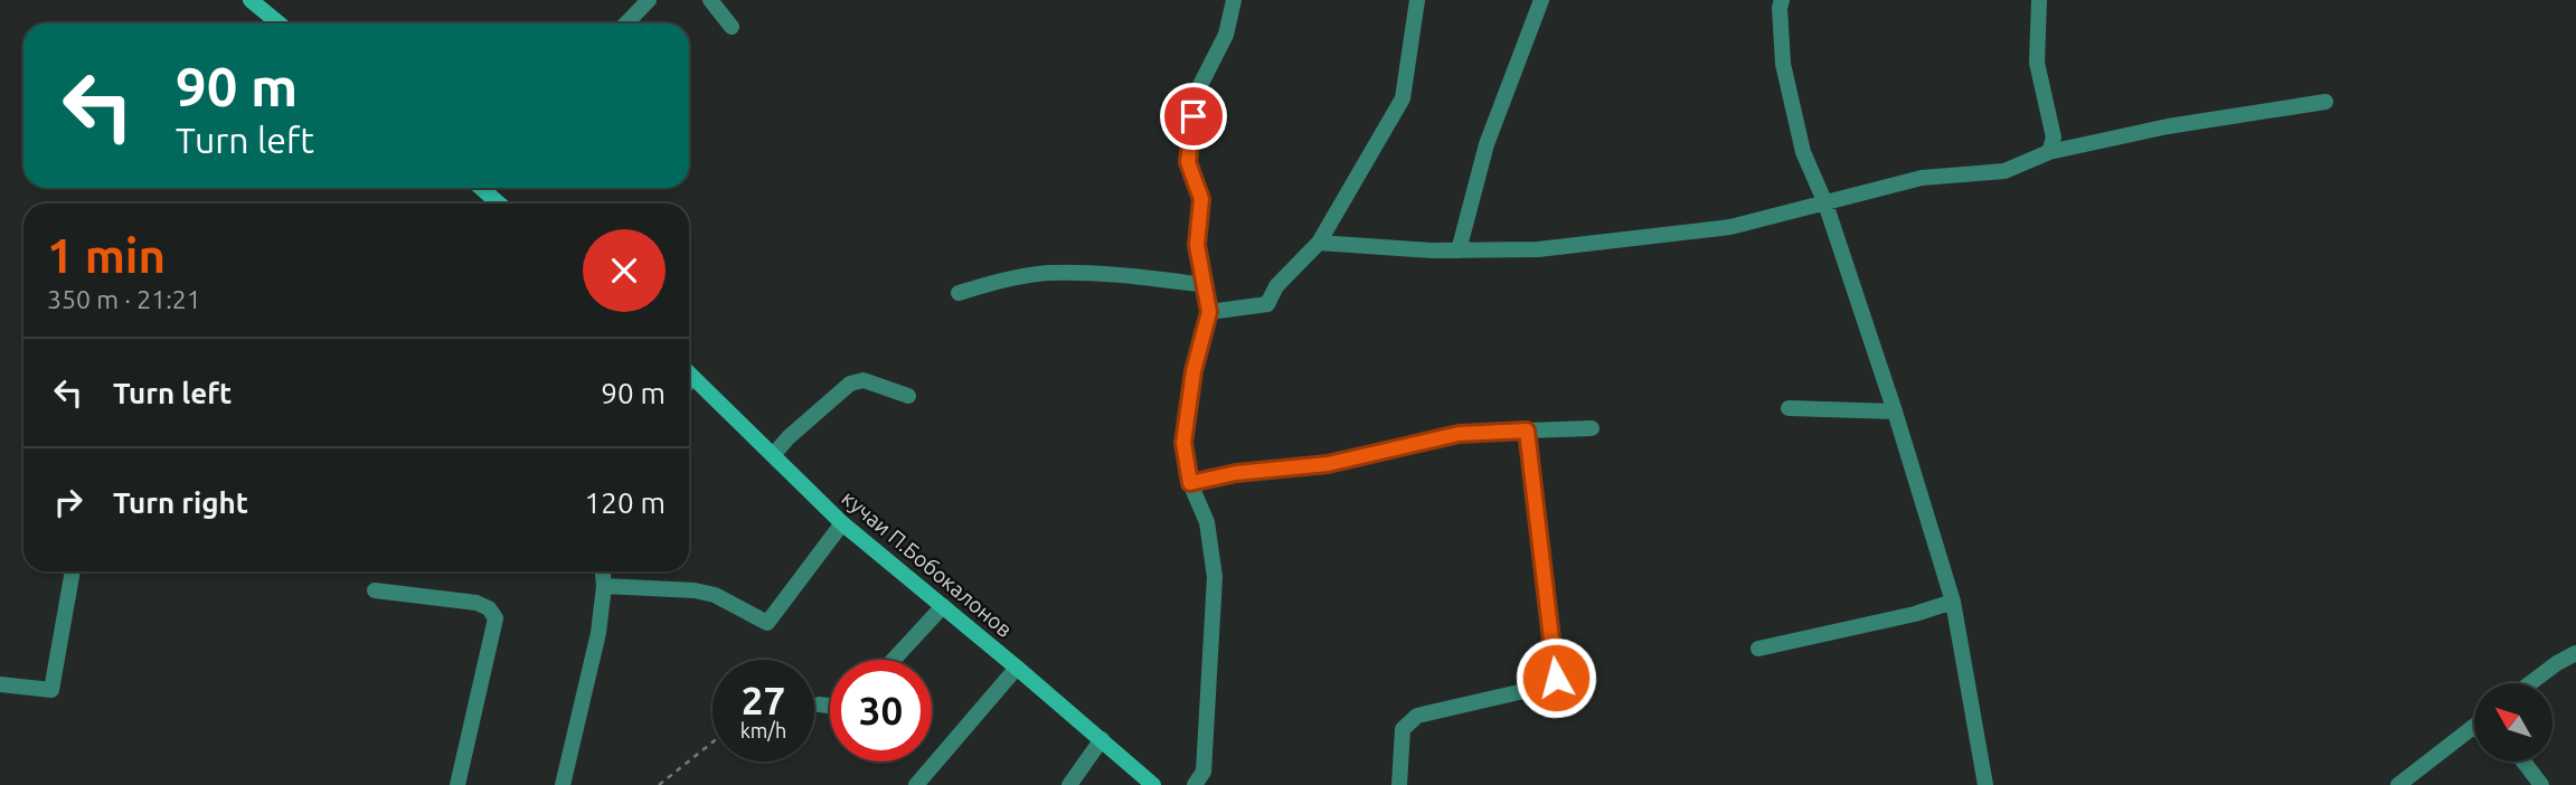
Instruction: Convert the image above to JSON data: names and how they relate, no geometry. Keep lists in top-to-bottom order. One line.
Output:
{"streets":{"main road":["кучаи П.Бобокалонов"]},"north":"top left","page":{"turn":["90 m","Turn left"],"heading":["1 min","350 m · 21:21"],"list":[{"name":"Turn left","value":"90 m"},{"name":"Turn right","value":"120 m"}],"speed":"27 km/h","limit":"30"}}
